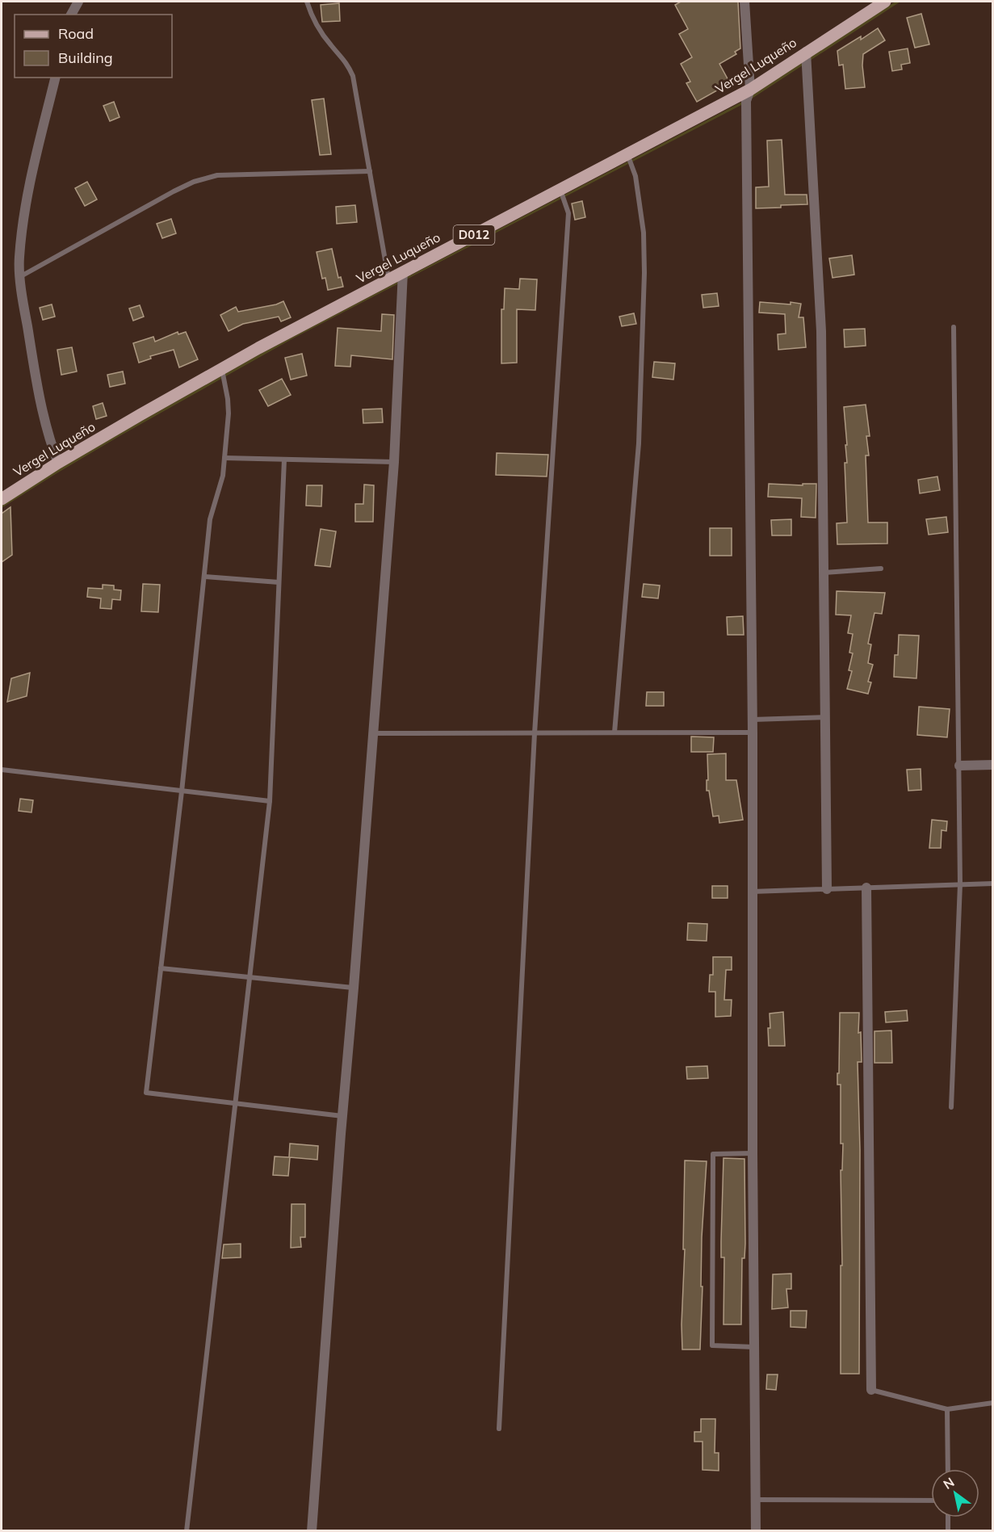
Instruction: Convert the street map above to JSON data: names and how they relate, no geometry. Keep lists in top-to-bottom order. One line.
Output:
{"streets":{"main road":["Vergel Luqueño","D012"]},"legend":["Road","Building"],"north":"top left"}
